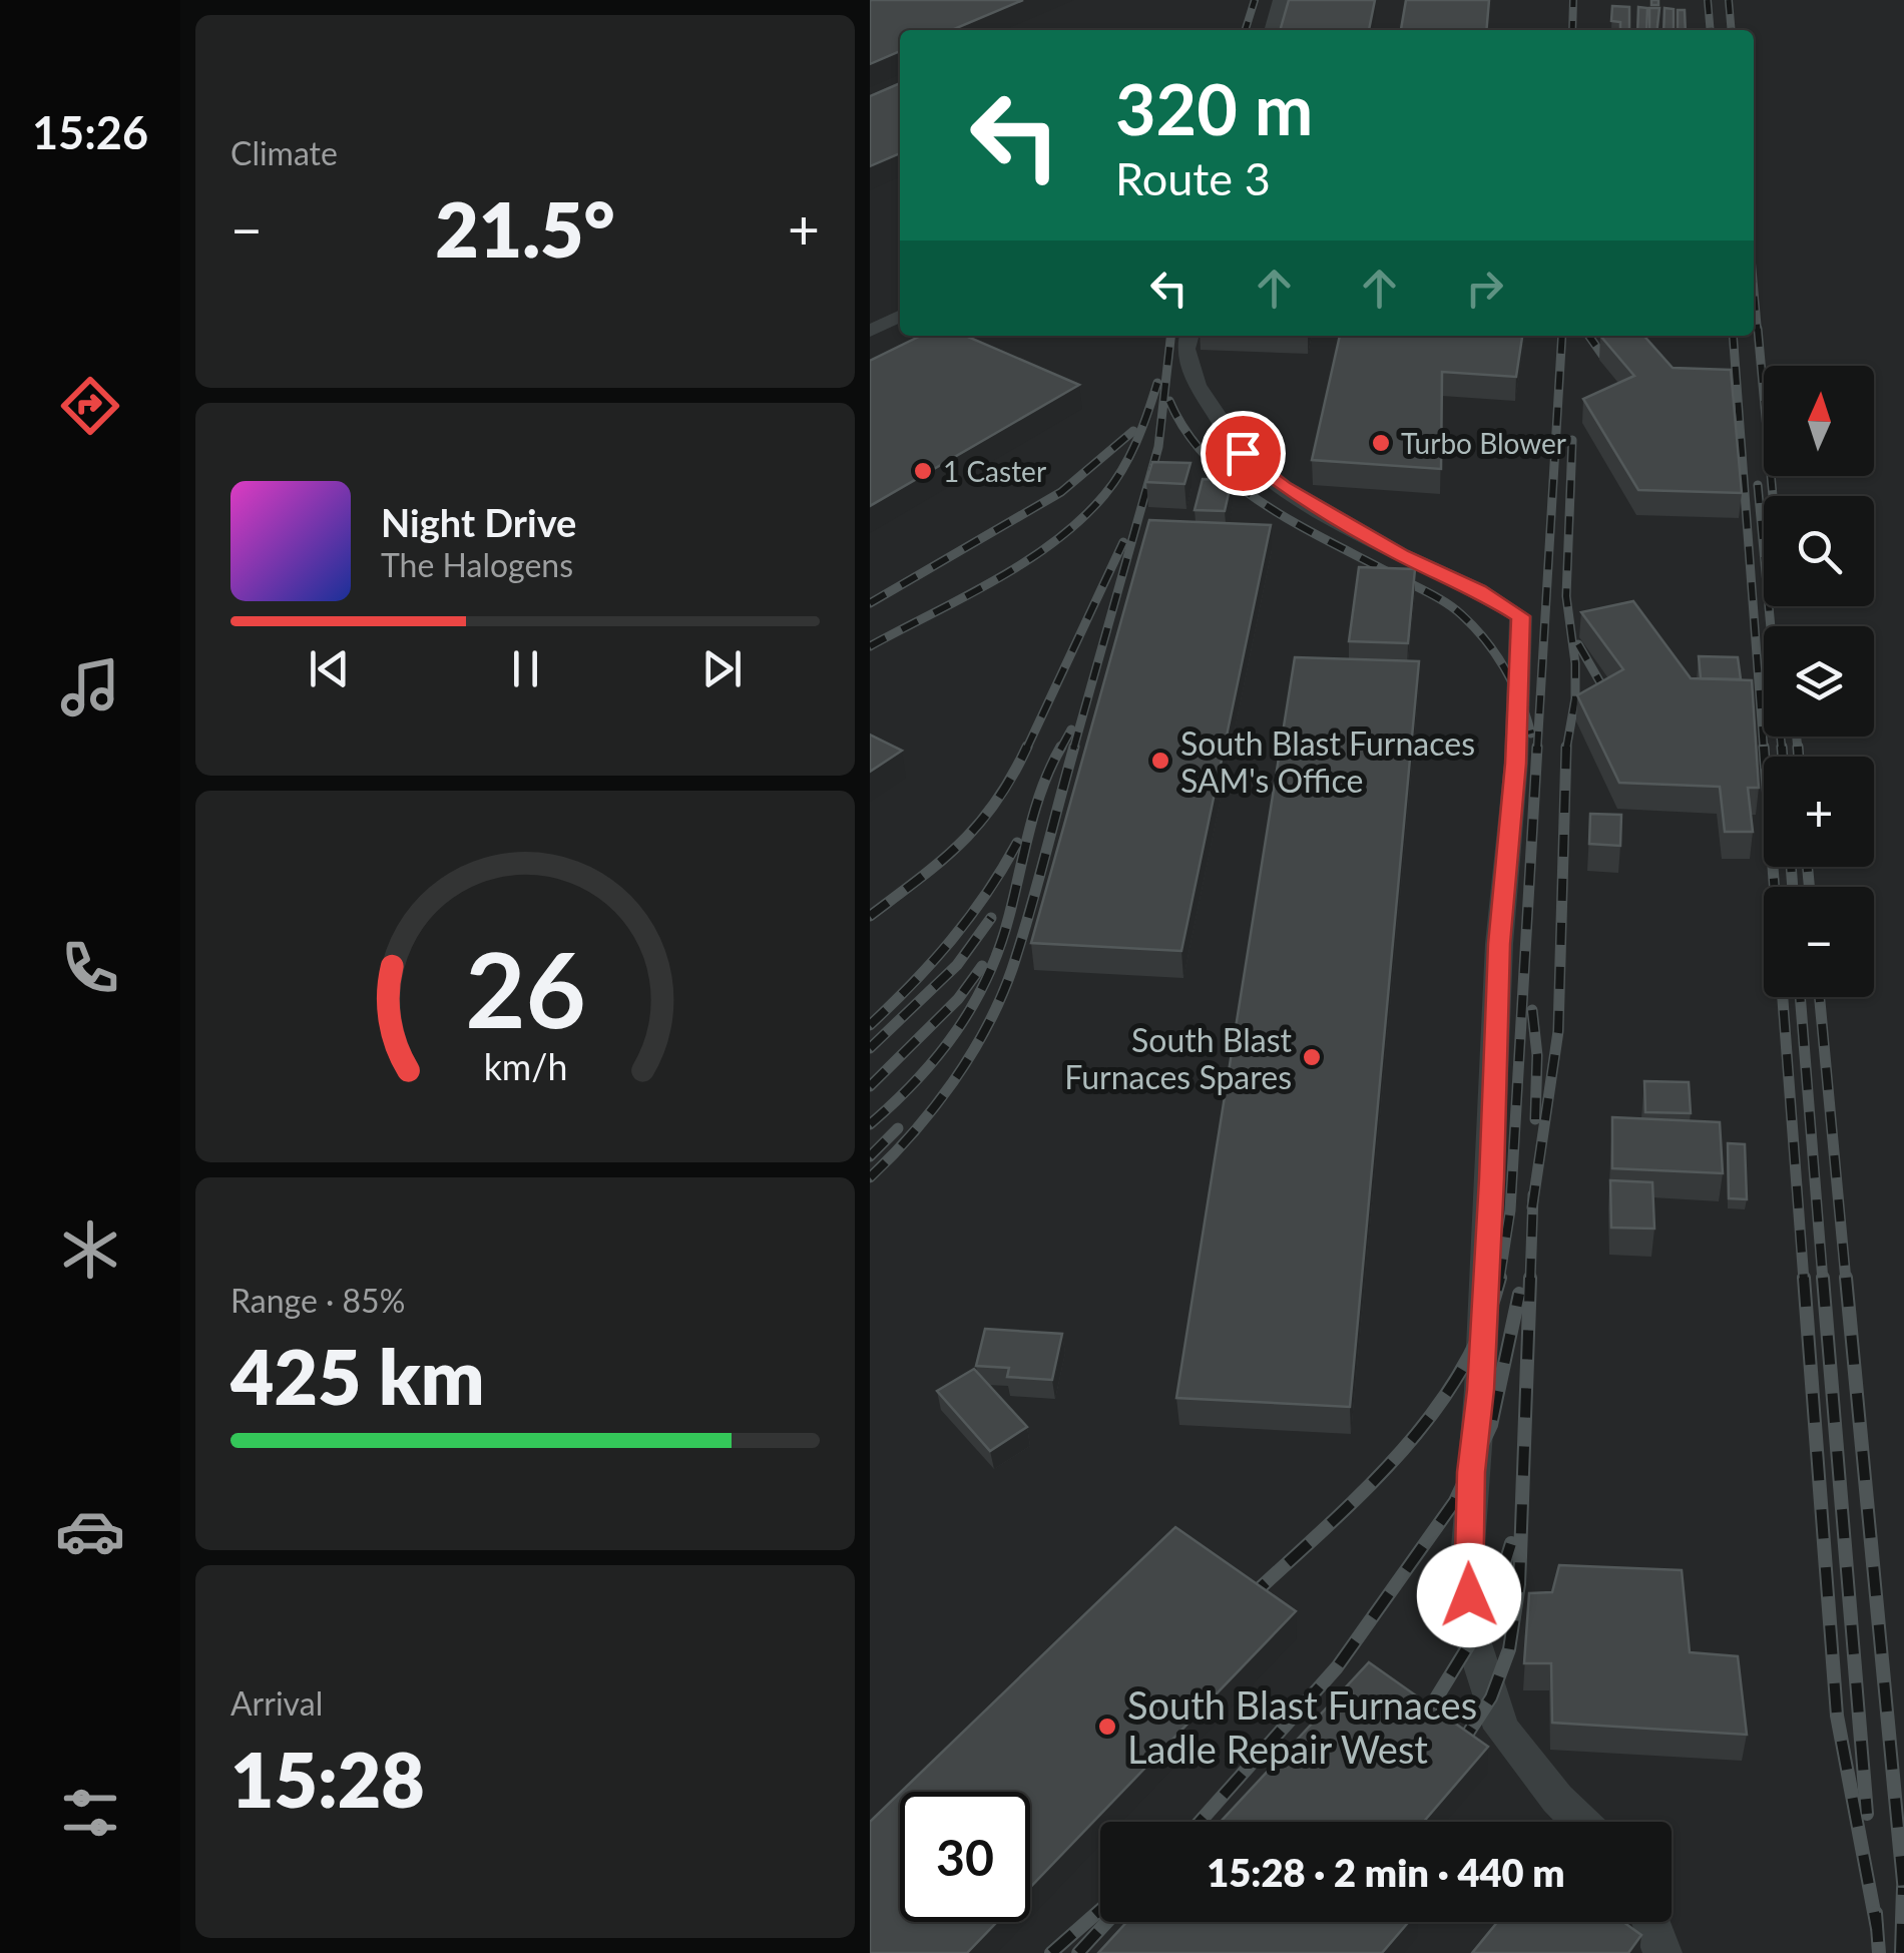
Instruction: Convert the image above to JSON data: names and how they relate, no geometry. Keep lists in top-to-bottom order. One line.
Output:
{"places":["Turbo Blower","1 Caster","South Blast Furnaces SAM's Office","South Blast Furnaces Spares","South Blast Furnaces Ladle Repair West"],"north":"top","page":{"tabs":"15:26","tile":["Climate",["Range · 85%","425 km"],["Arrival","15:28"]],"turn":["320 m","Route 3"],"heat":["−","21.5°","+"],"map_buttons":["+","−"],"song":["Night Drive","The Halogens"],"limit":"30","trip":"15:28 · 2 min · 440 m","gauge":["26","km/h"]}}
